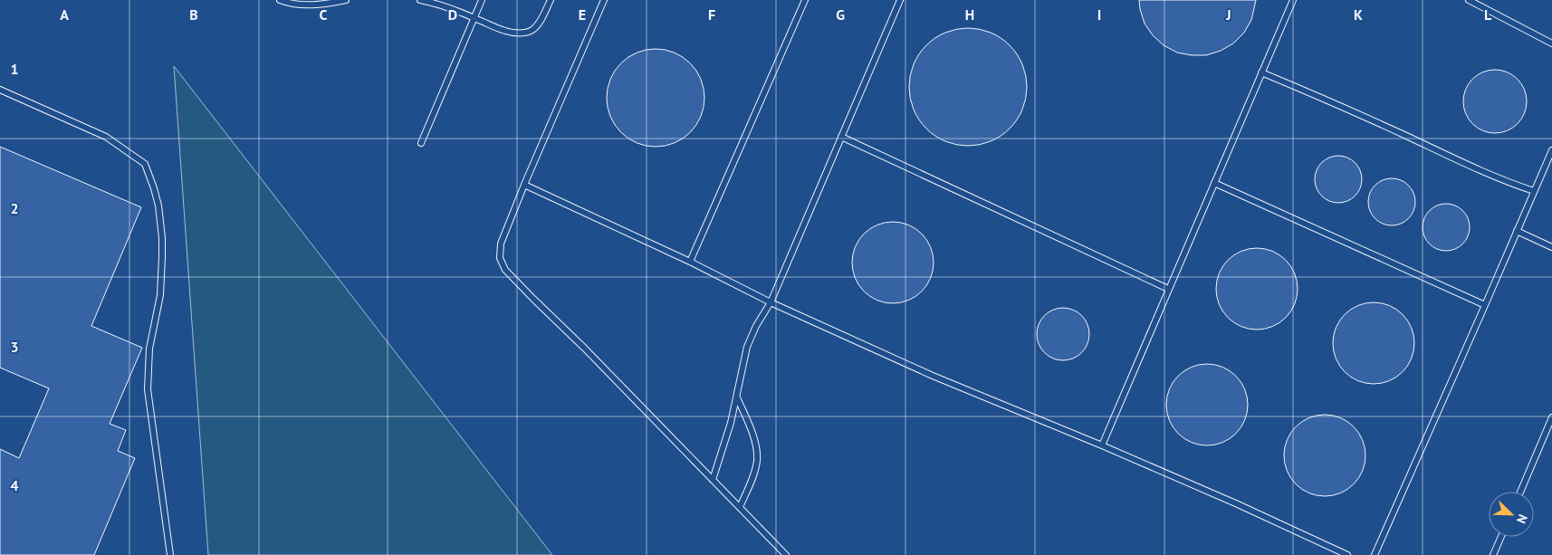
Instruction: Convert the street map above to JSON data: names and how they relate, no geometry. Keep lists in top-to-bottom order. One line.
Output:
{"north":"bottom right","grid":{"columns":["A","B","C","D","E","F","G","H","I","J","K","L"],"rows":["1","2","3","4"]}}
